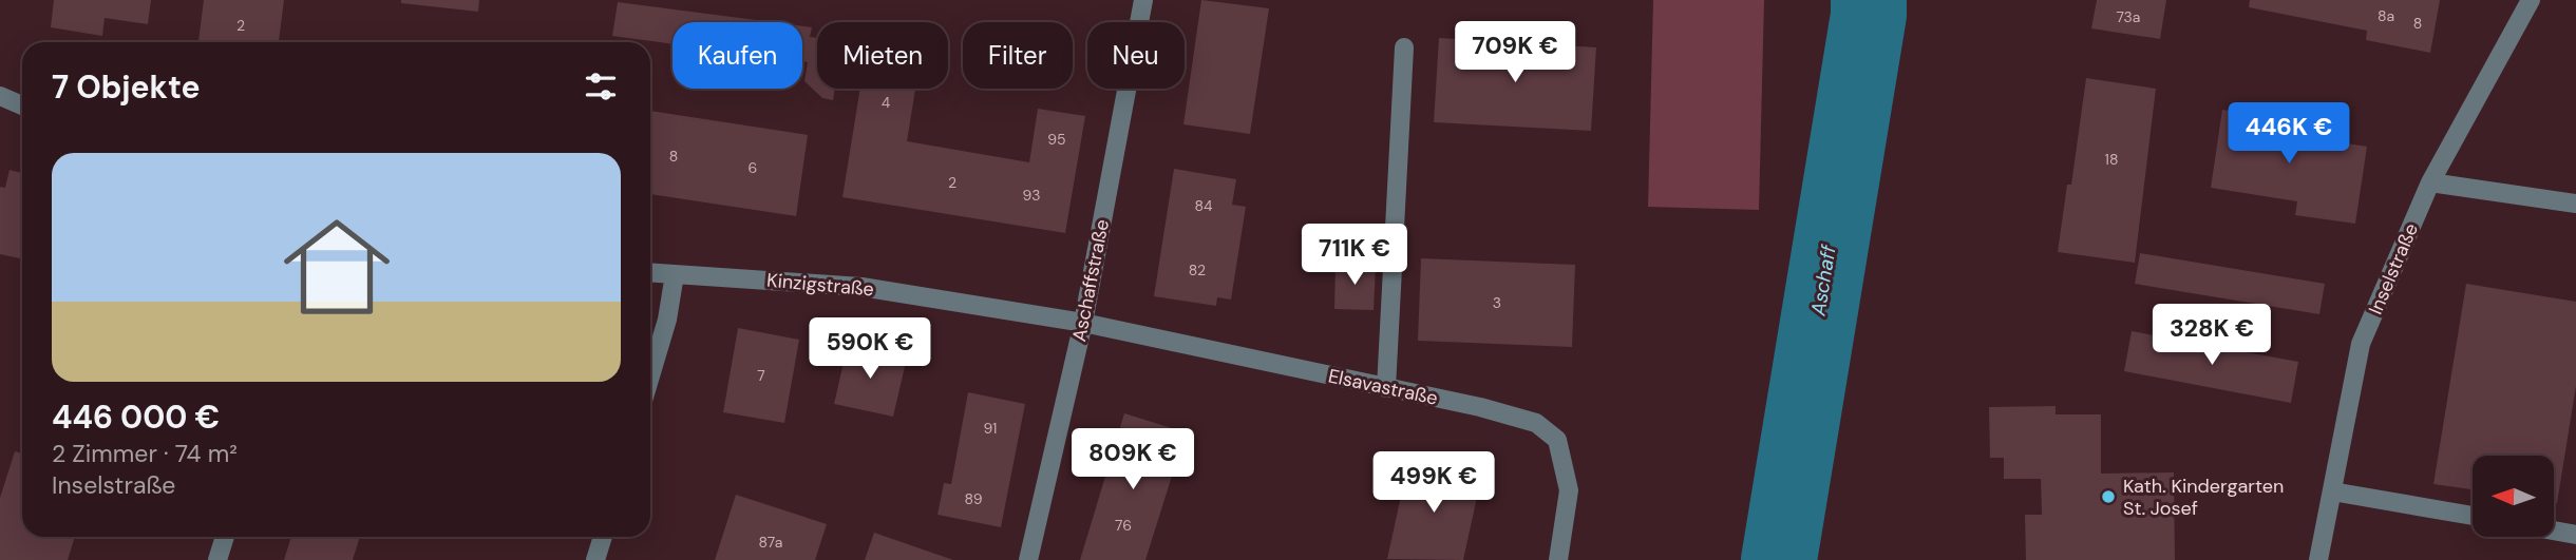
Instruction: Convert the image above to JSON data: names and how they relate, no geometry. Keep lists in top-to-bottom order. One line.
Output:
{"streets":{"street":["Inselstraße","Aschaffstraße","Kinzigstraße","Elsavastraße"]},"crossings":[["Aschaffstraße","Kinzigstraße"],["Aschaffstraße","Elsavastraße"],["Kinzigstraße","Elsavastraße"]],"water":["Aschaff"],"places":["Kath. Kindergarten St. Josef"],"house_numbers":["8a","73a","8","2","4","95","8","18","6","2","93","84","82","3","7","91","89","76","87a"],"north":"left","page":{"price":["709K €","446K €","711K €","328K €","590K €","809K €","499K €"],"chip":["Kaufen","Mieten","Filter","Neu"],"heading":"7 Objekte","list":[{"name":"446 000 €","note":"2 Zimmer · 74 m² · Inselstraße"}]}}
